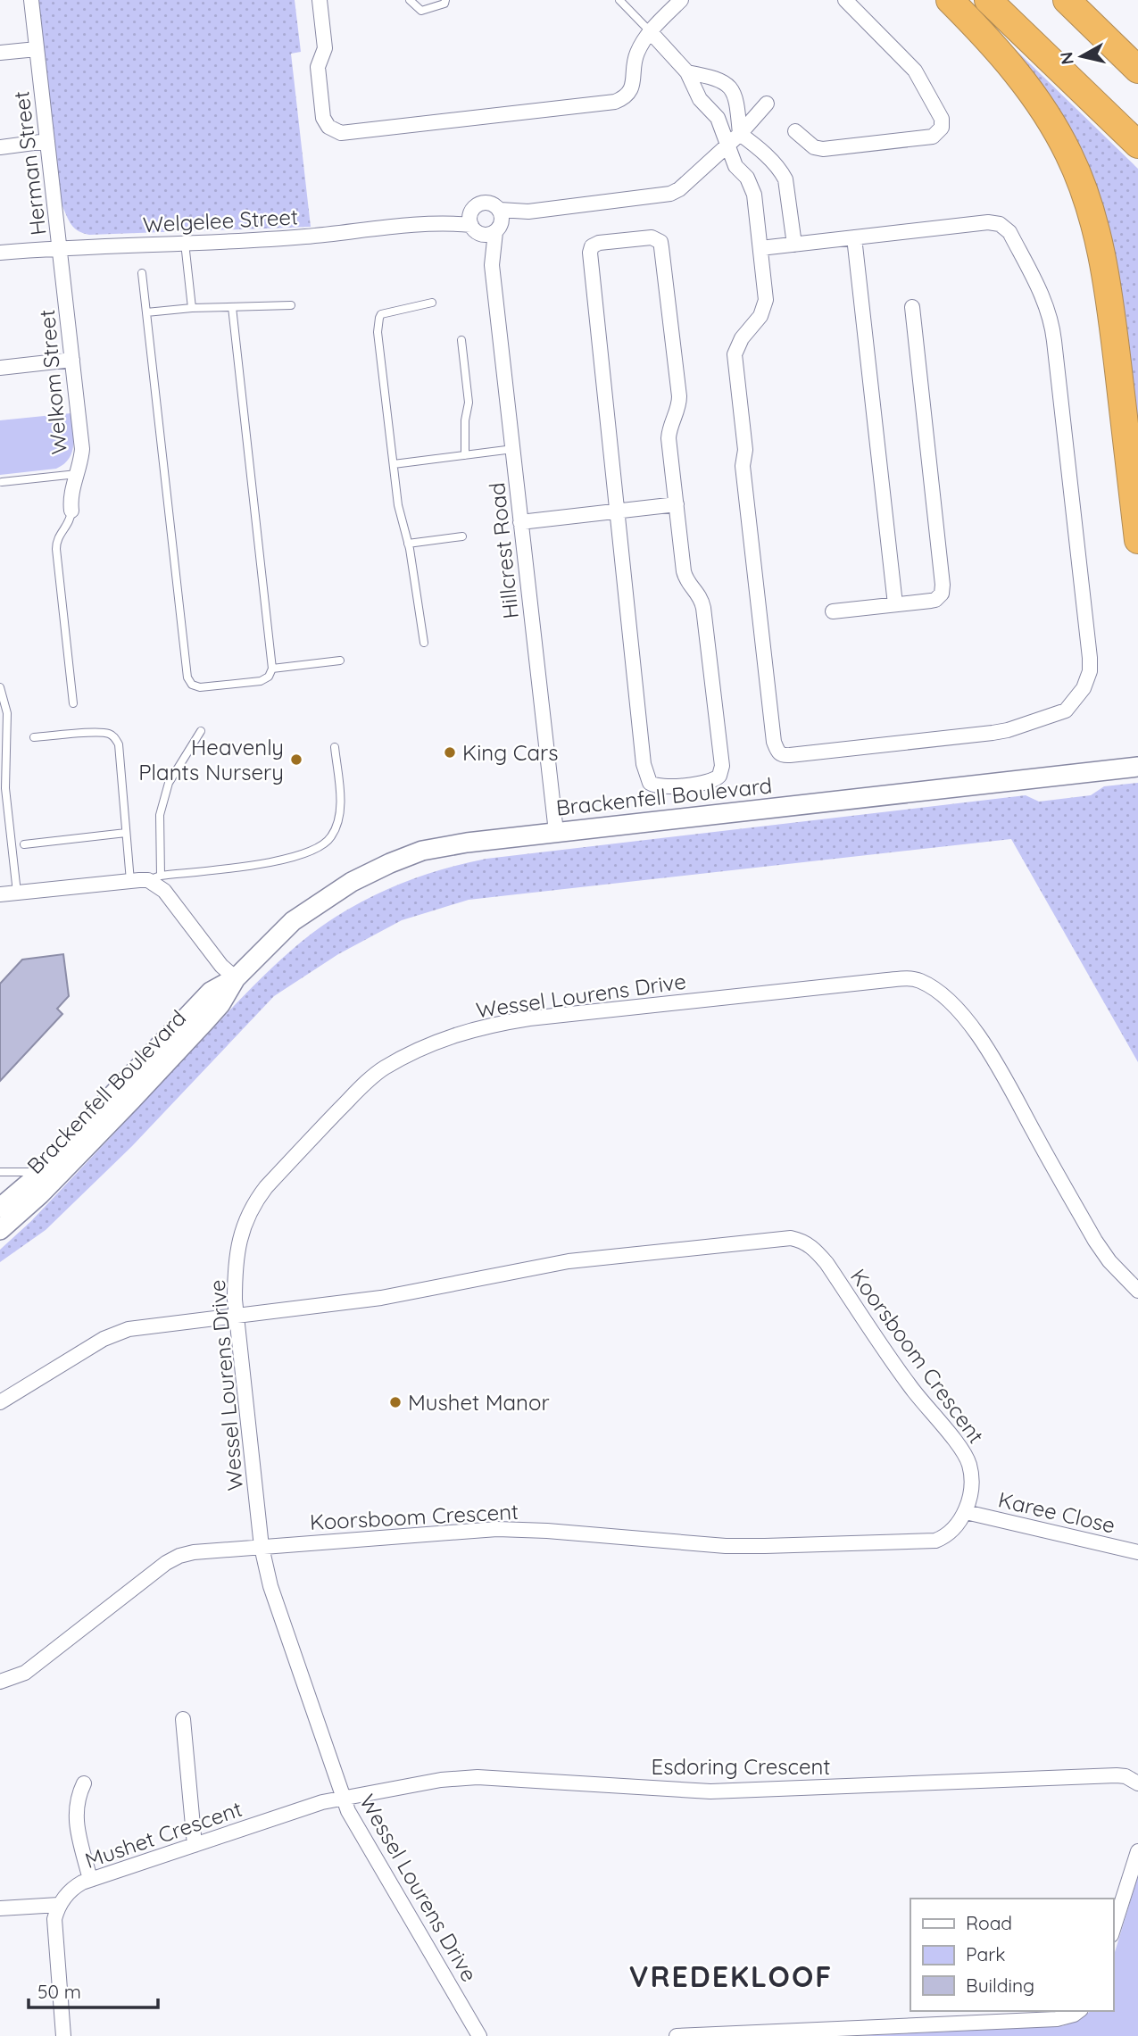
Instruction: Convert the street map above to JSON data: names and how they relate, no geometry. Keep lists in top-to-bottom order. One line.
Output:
{"streets":{"street":["Herman Street","Welgelee Street","Welkom Street","Hillcrest Road","Brackenfell Boulevard","Wessel Lourens Drive","Koorsboom Crescent","Karee Close","Esdoring Crescent","Mushet Crescent"]},"crossings":[["Herman Street","Welgelee Street"],["Herman Street","Welkom Street"],["Welgelee Street","Welkom Street"],["Welgelee Street","Hillcrest Road"],["Hillcrest Road","Brackenfell Boulevard"],["Wessel Lourens Drive","Koorsboom Crescent"],["Wessel Lourens Drive","Esdoring Crescent"],["Wessel Lourens Drive","Mushet Crescent"],["Koorsboom Crescent","Karee Close"],["Esdoring Crescent","Mushet Crescent"]],"districts":["VREDEKLOOF"],"places":["King Cars","Heavenly Plants Nursery","Mushet Manor"],"legend":["Road","Park","Building"],"scale_bar":"50 m","north":"left"}
